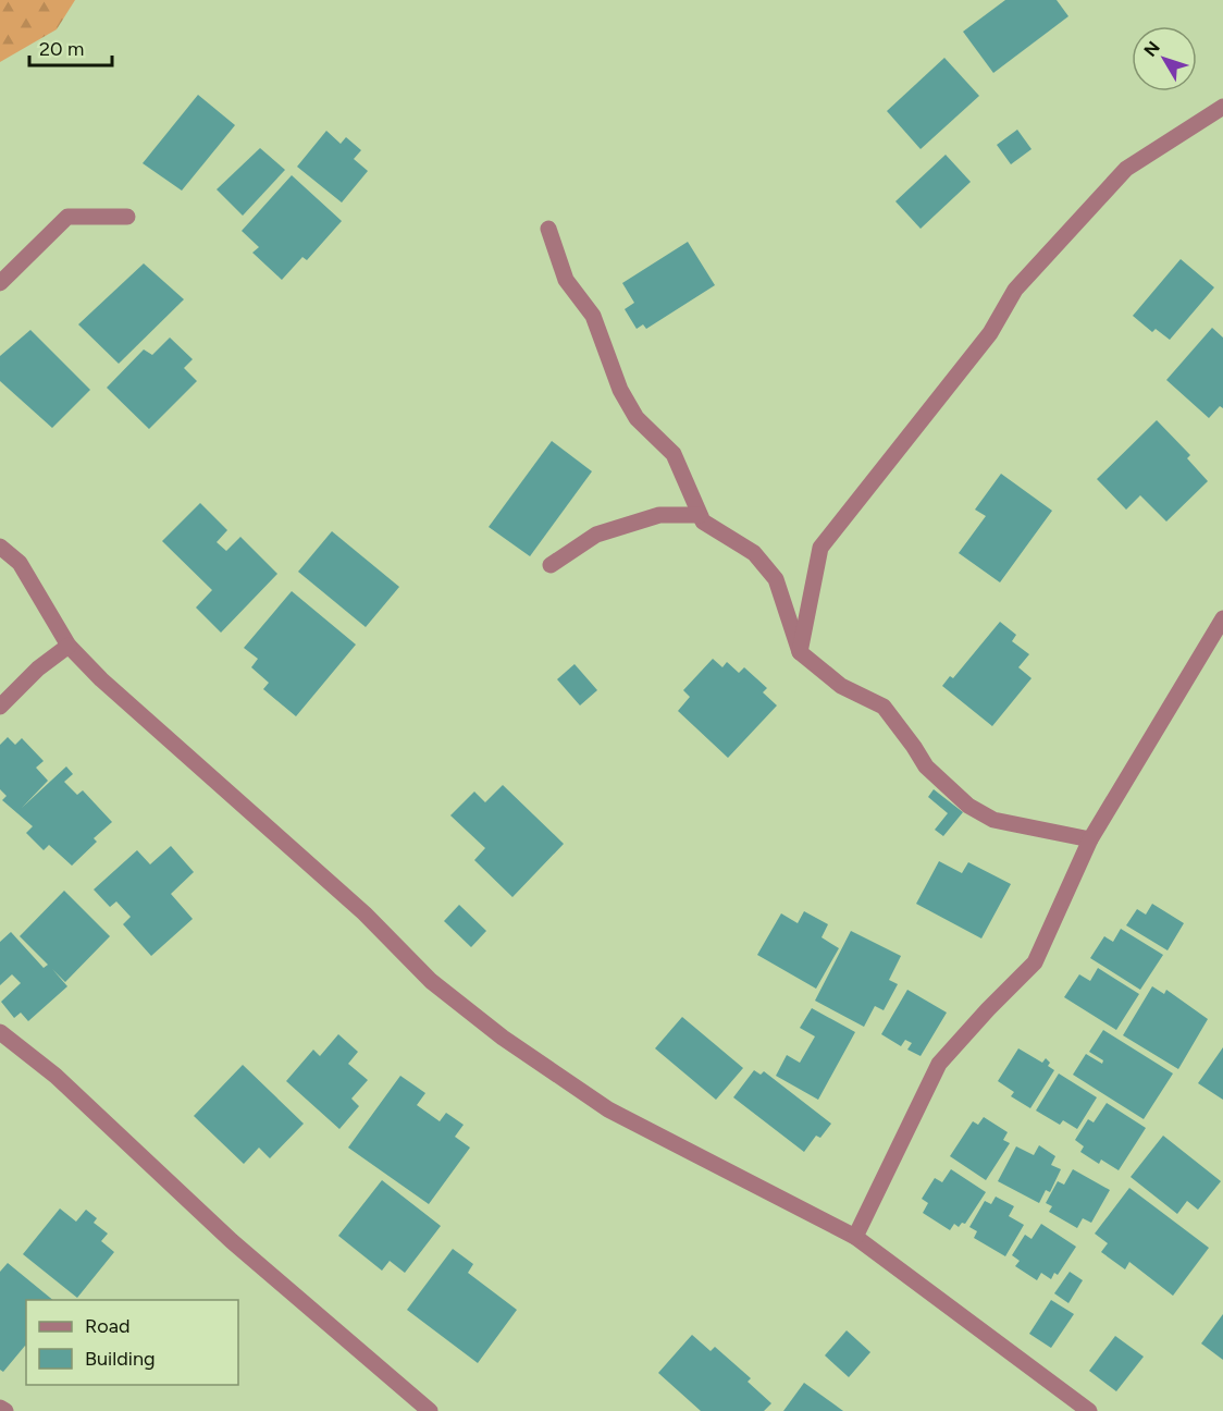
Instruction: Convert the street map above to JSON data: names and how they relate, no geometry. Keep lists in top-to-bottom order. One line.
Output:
{"legend":["Road","Building"],"scale_bar":"20 m","north":"top left"}
